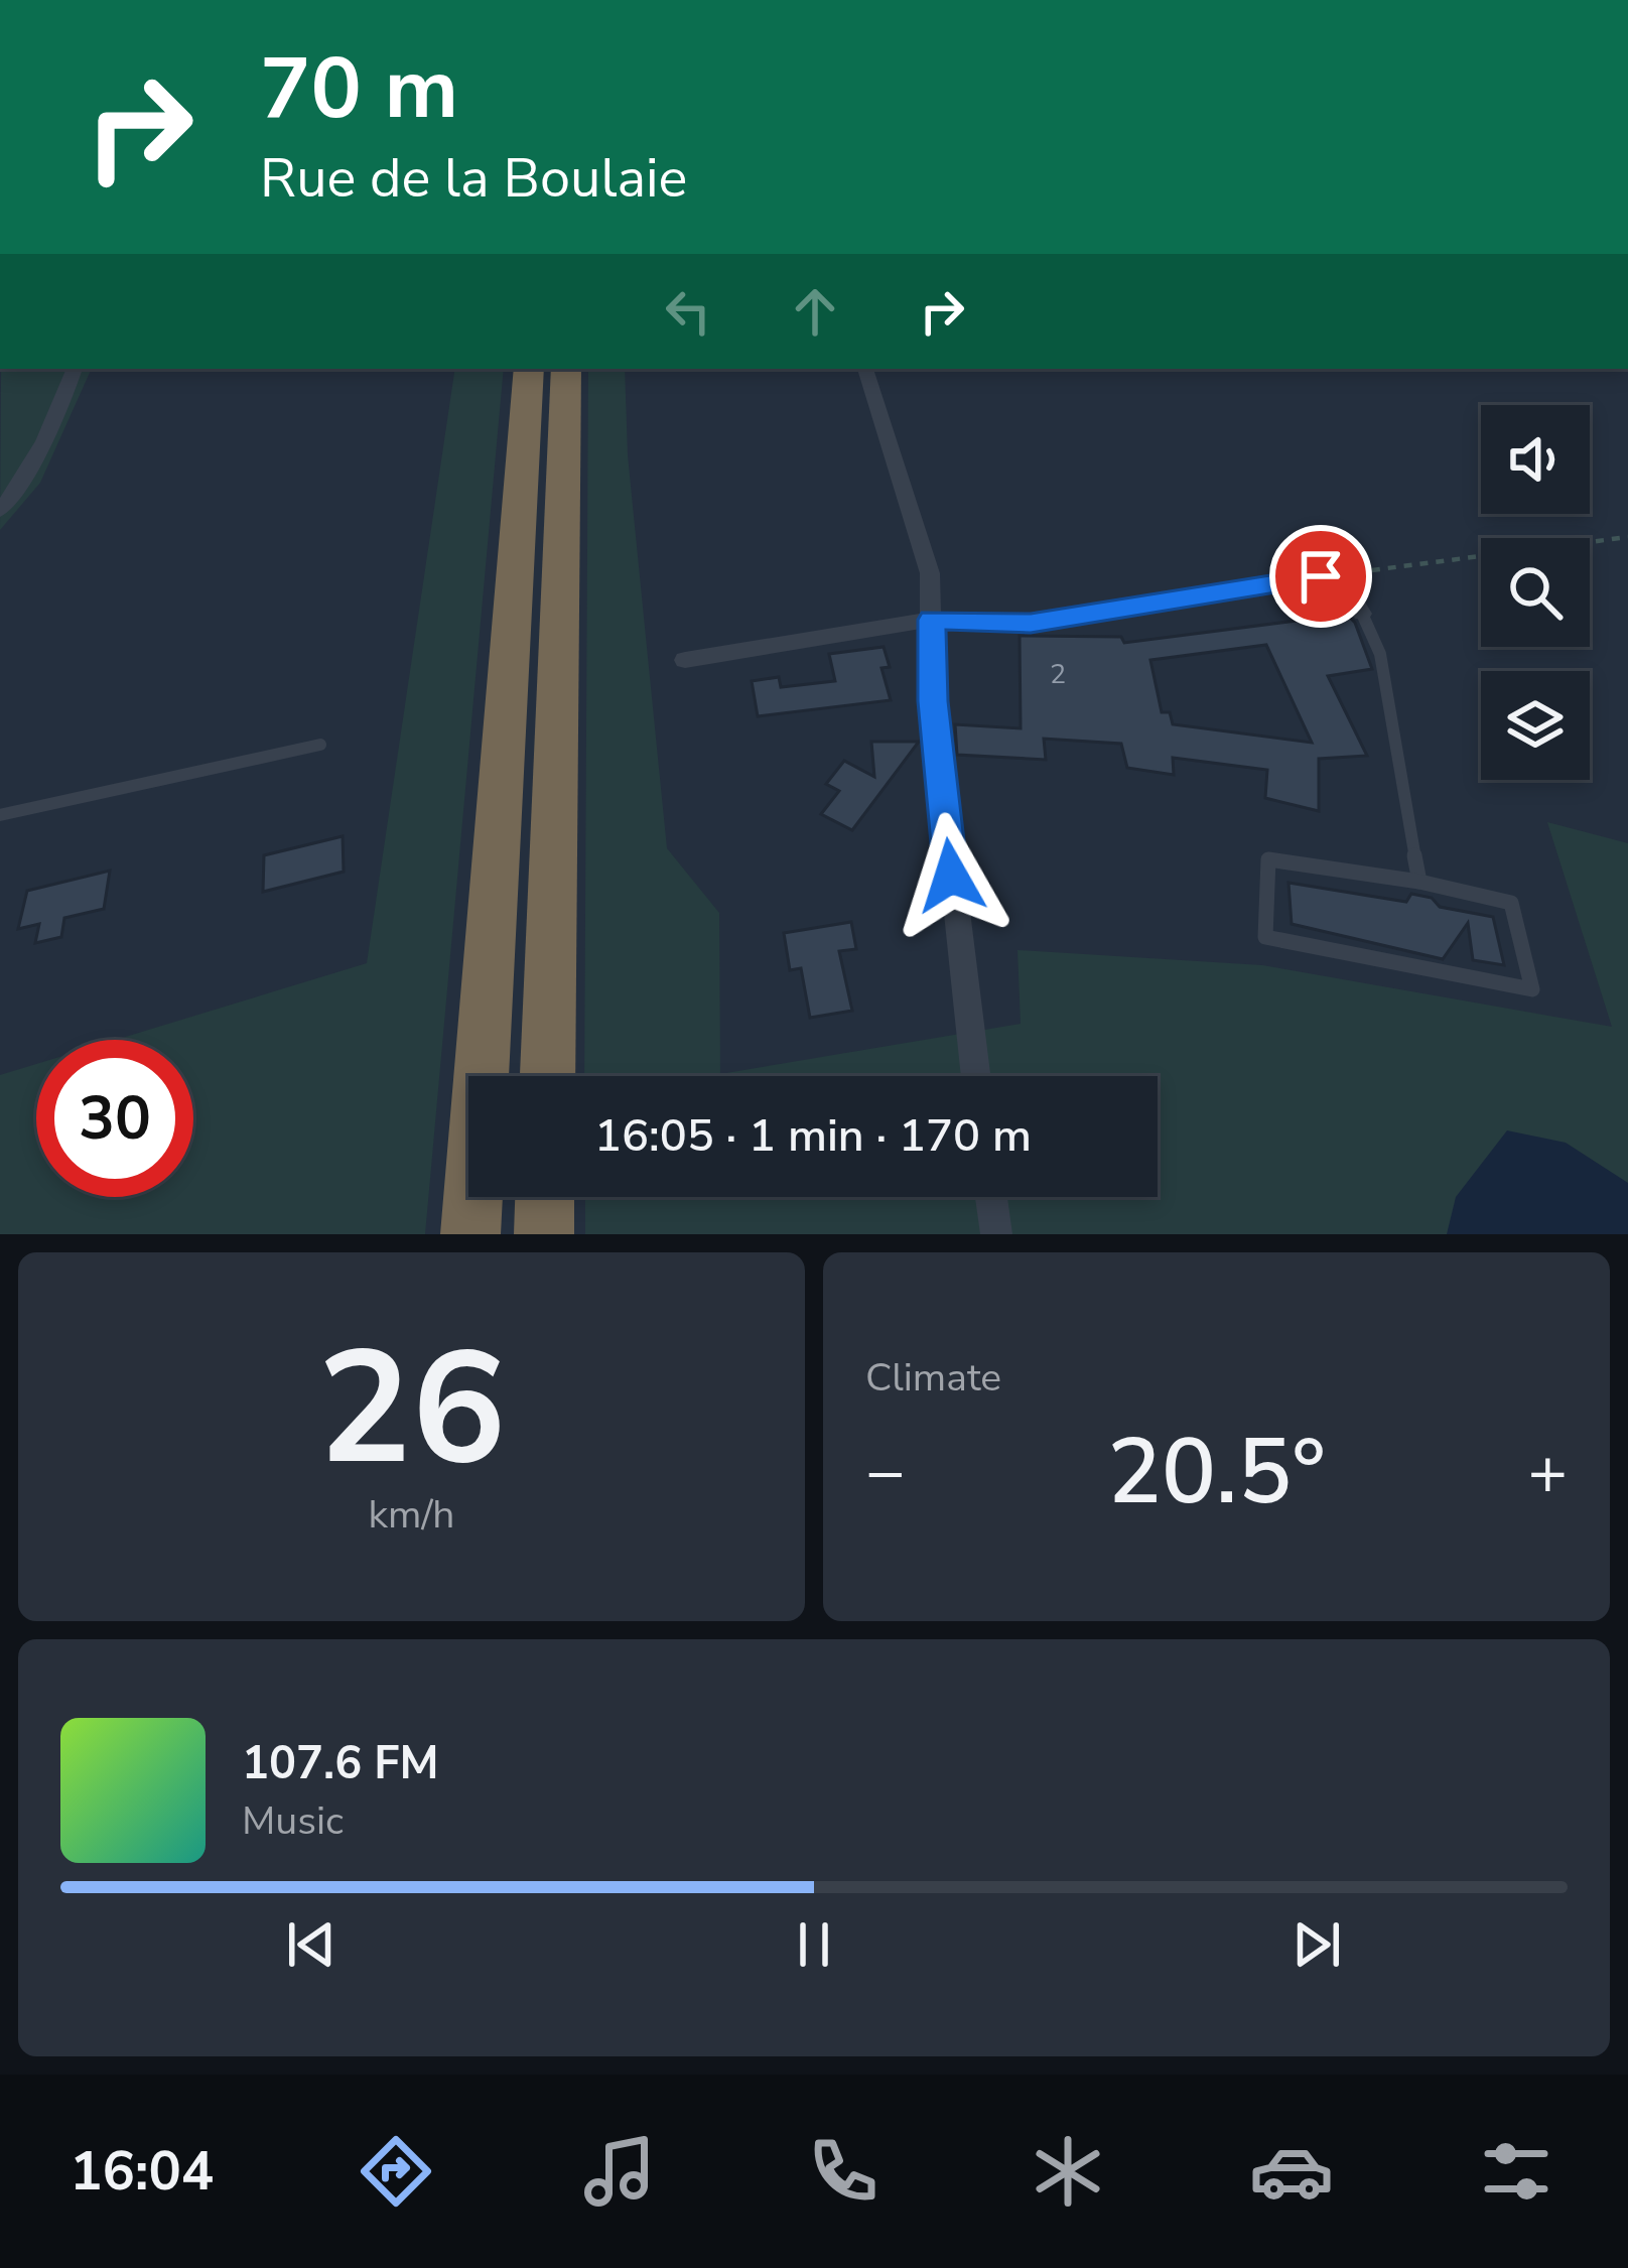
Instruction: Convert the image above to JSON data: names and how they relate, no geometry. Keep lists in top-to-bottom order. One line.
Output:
{"house_numbers":["2"],"page":{"turn":["70 m","Rue de la Boulaie"],"limit":"30","trip":"16:05 · 1 min · 170 m","tile":[["26","km/h"],"Climate"],"heat":["−","20.5°","+"],"song":["107.6 FM","Music"],"tabs":"16:04"}}
